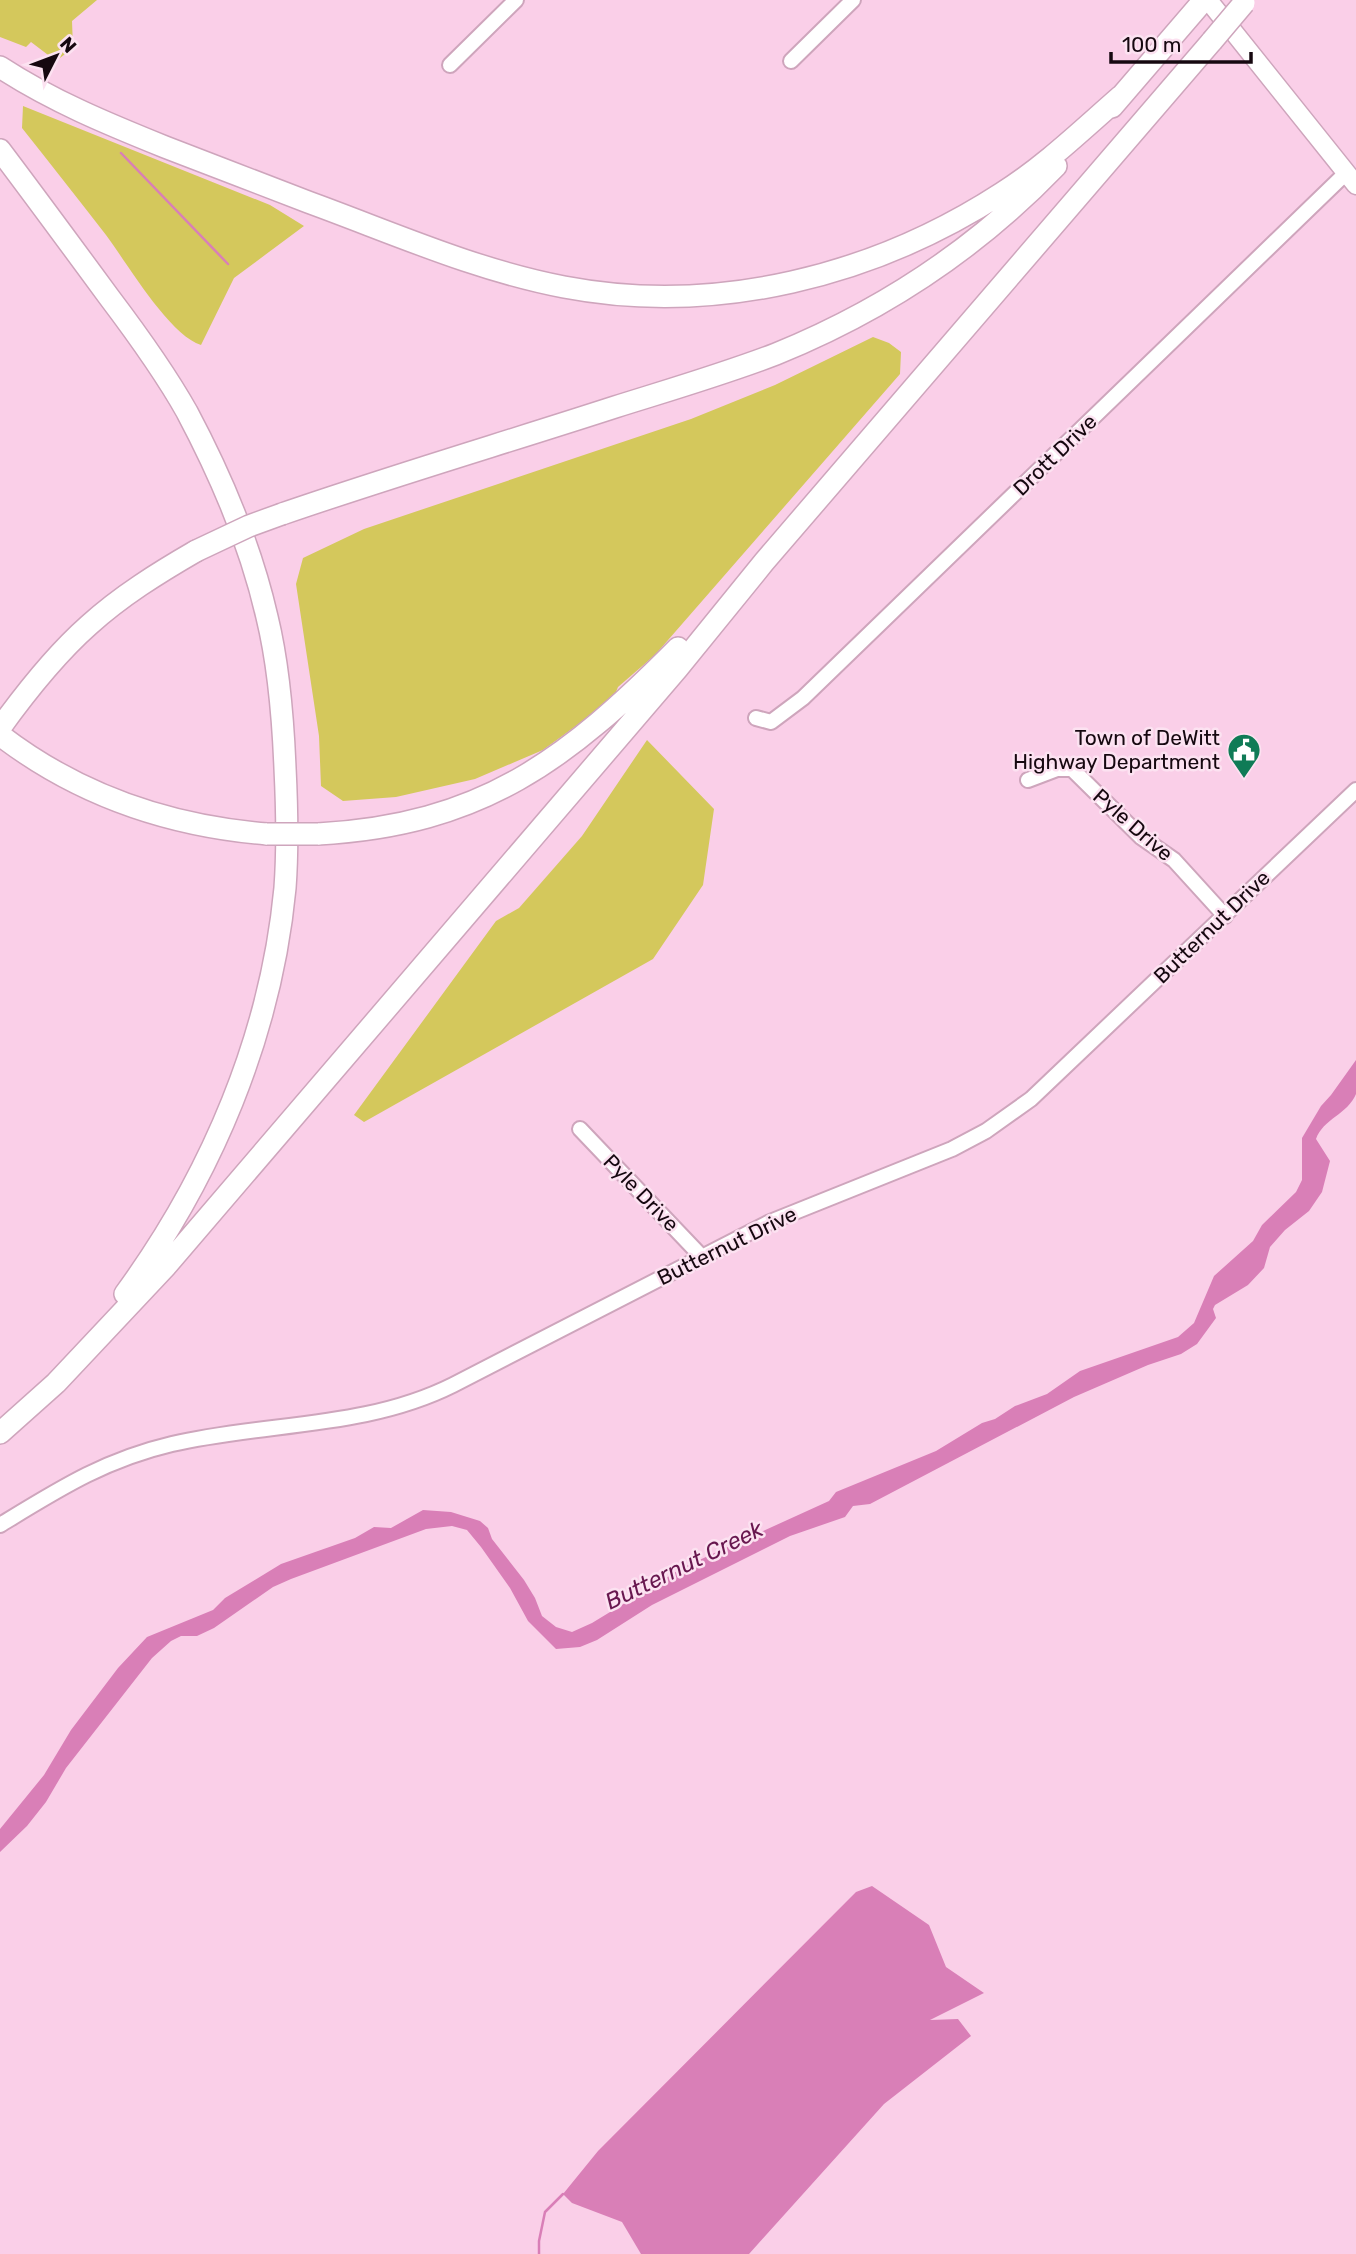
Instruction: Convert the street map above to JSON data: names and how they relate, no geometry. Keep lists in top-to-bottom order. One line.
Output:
{"streets":{"street":["Drott Drive","Pyle Drive","Butternut Drive"]},"crossings":[["Pyle Drive","Butternut Drive"]],"water":["Butternut Creek"],"places":{"public building":["Town of DeWitt Highway Department"]},"scale_bar":"100 m","north":"top right"}
